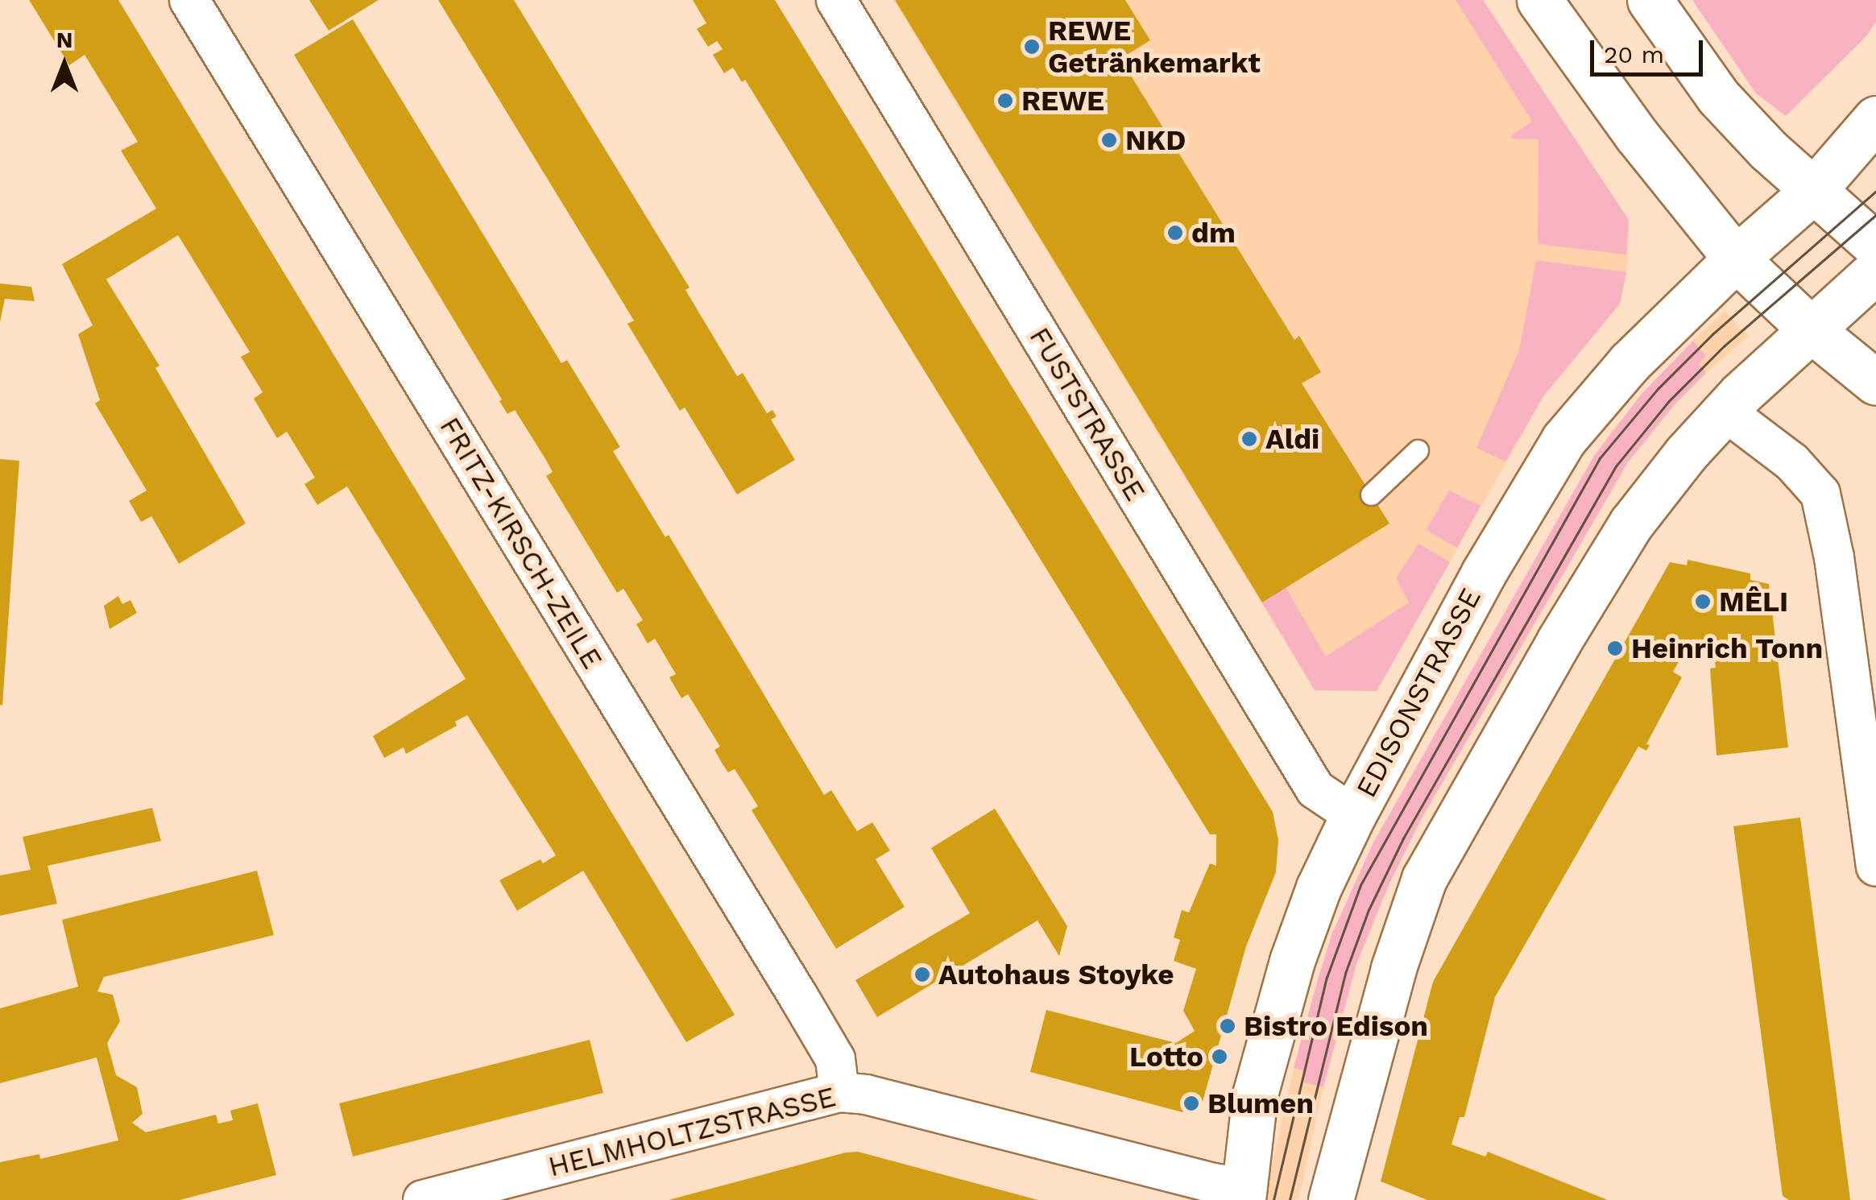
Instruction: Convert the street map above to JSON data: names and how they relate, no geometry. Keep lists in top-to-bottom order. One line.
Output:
{"streets":{"main road":["EDISONSTRASSE"],"street":["FUSTSTRASSE","FRITZ-KIRSCH-ZEILE","HELMHOLTZSTRASSE"]},"crossings":[["FUSTSTRASSE","EDISONSTRASSE"],["FRITZ-KIRSCH-ZEILE","HELMHOLTZSTRASSE"],["EDISONSTRASSE","HELMHOLTZSTRASSE"]],"places":["REWE Getränkemarkt","REWE","NKD","dm","Aldi","MÊLI","Heinrich Tonn","Autohaus Stoyke","Bistro Edison","Lotto","Blumen"],"scale_bar":"20 m","north":"top"}
